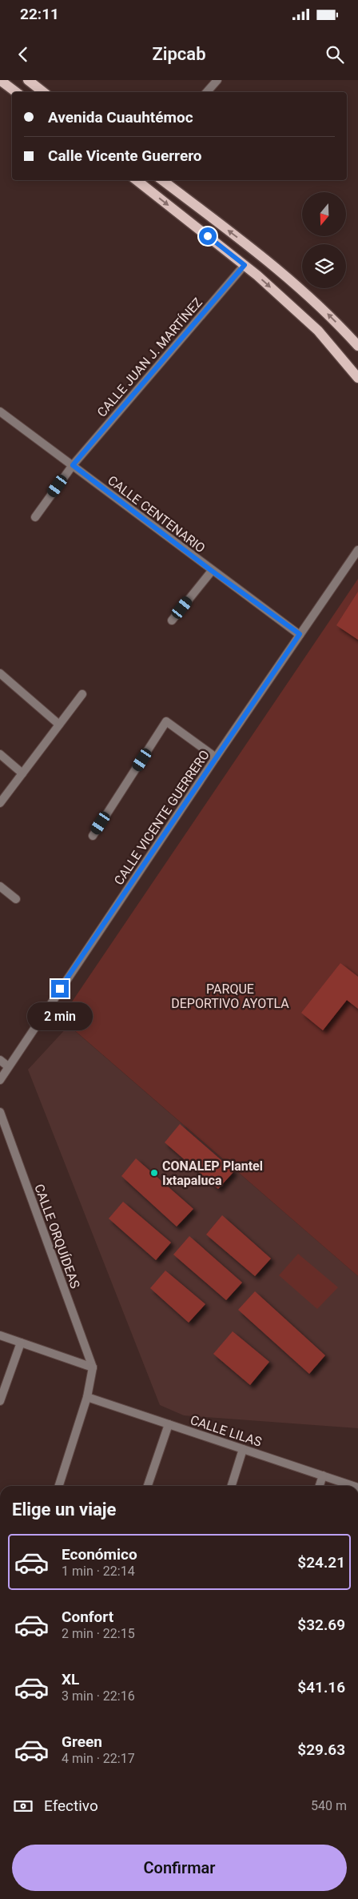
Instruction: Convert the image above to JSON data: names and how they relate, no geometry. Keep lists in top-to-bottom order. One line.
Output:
{"streets":{"street":["CALLE JUAN J. MARTÍNEZ","CALLE CENTENARIO","CALLE VICENTE GUERRERO","CALLE ORQUÍDEAS","CALLE LILAS"]},"crossings":[["CALLE JUAN J. MARTÍNEZ","CALLE CENTENARIO"],["CALLE CENTENARIO","CALLE VICENTE GUERRERO"]],"parks":["PARQUE DEPORTIVO AYOTLA"],"places":["CONALEP Plantel Ixtapaluca"],"north":"bottom","page":{"status":"22:11","header":"Zipcab","banner":["Avenida Cuauhtémoc","Calle Vicente Guerrero"],"bubble":"2 min","heading":"Elige un viaje","list":[{"name":"Económico","note":"1 min · 22:14","value":"$24.21"},{"name":"Confort","note":"2 min · 22:15","value":"$32.69"},{"name":"XL","note":"3 min · 22:16","value":"$41.16"},{"name":"Green","note":"4 min · 22:17","value":"$29.63"}],"pay":["Efectivo","540 m"],"buttons":"Confirmar"}}
